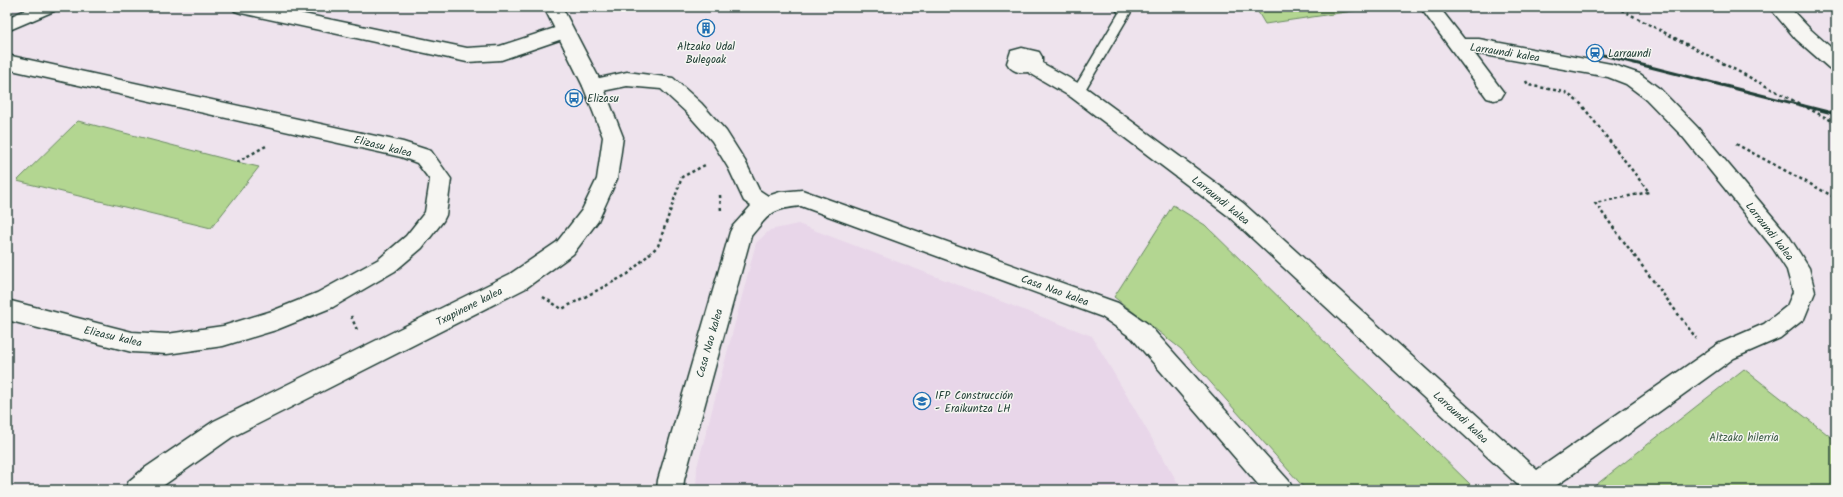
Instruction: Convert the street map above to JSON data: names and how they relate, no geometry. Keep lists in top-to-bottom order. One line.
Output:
{"streets":{"street":["Larraundi kalea","Elizasu kalea","Casa Nao kalea","Txapinene kalea"]},"parks":["Altzako hilerria"],"places":{"building":["Altzako Udal Bulegoak"],"station":["Larraundi"],"bus stop":["Elizasu"],"school or university":["IFP Construcción - Eraikuntza LH"]}}
